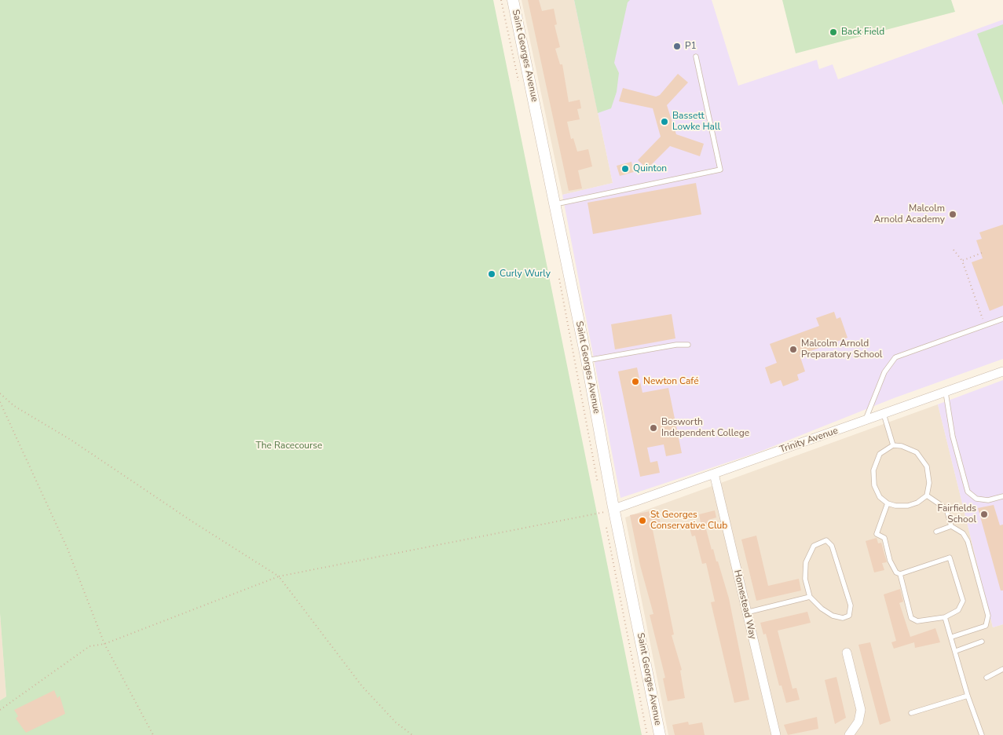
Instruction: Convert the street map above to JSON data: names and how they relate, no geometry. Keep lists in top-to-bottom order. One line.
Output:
{"streets":{"street":["Saint Georges Avenue","Trinity Avenue","Homestead Way"]},"crossings":[["Saint Georges Avenue","Trinity Avenue"],["Trinity Avenue","Homestead Way"]],"parks":["The Racecourse"],"places":["Back Field","P1","Bassett Lowke Hall","Quinton","Malcolm Arnold Academy","Curly Wurly","Malcolm Arnold Preparatory School","Newton Café","Bosworth Independent College","Fairfields School","St Georges Conservative Club"]}
